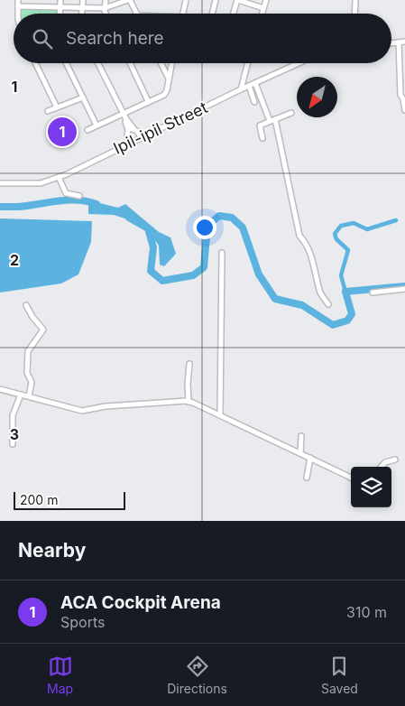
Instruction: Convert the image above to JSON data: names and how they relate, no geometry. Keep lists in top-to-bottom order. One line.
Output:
{"streets":{"street":["Ipil-ipil Street"]},"scale_bar":"200 m","north":"bottom left","page":{"search":"Search here","pins":"1","scale":"200 m","heading":"Nearby","list":[{"mark":"1","name":"ACA Cockpit Arena","note":"Sports","value":"310 m"}],"nav":["Map","Directions","Saved"]},"grid":{"rows":["1","2","3"]}}
